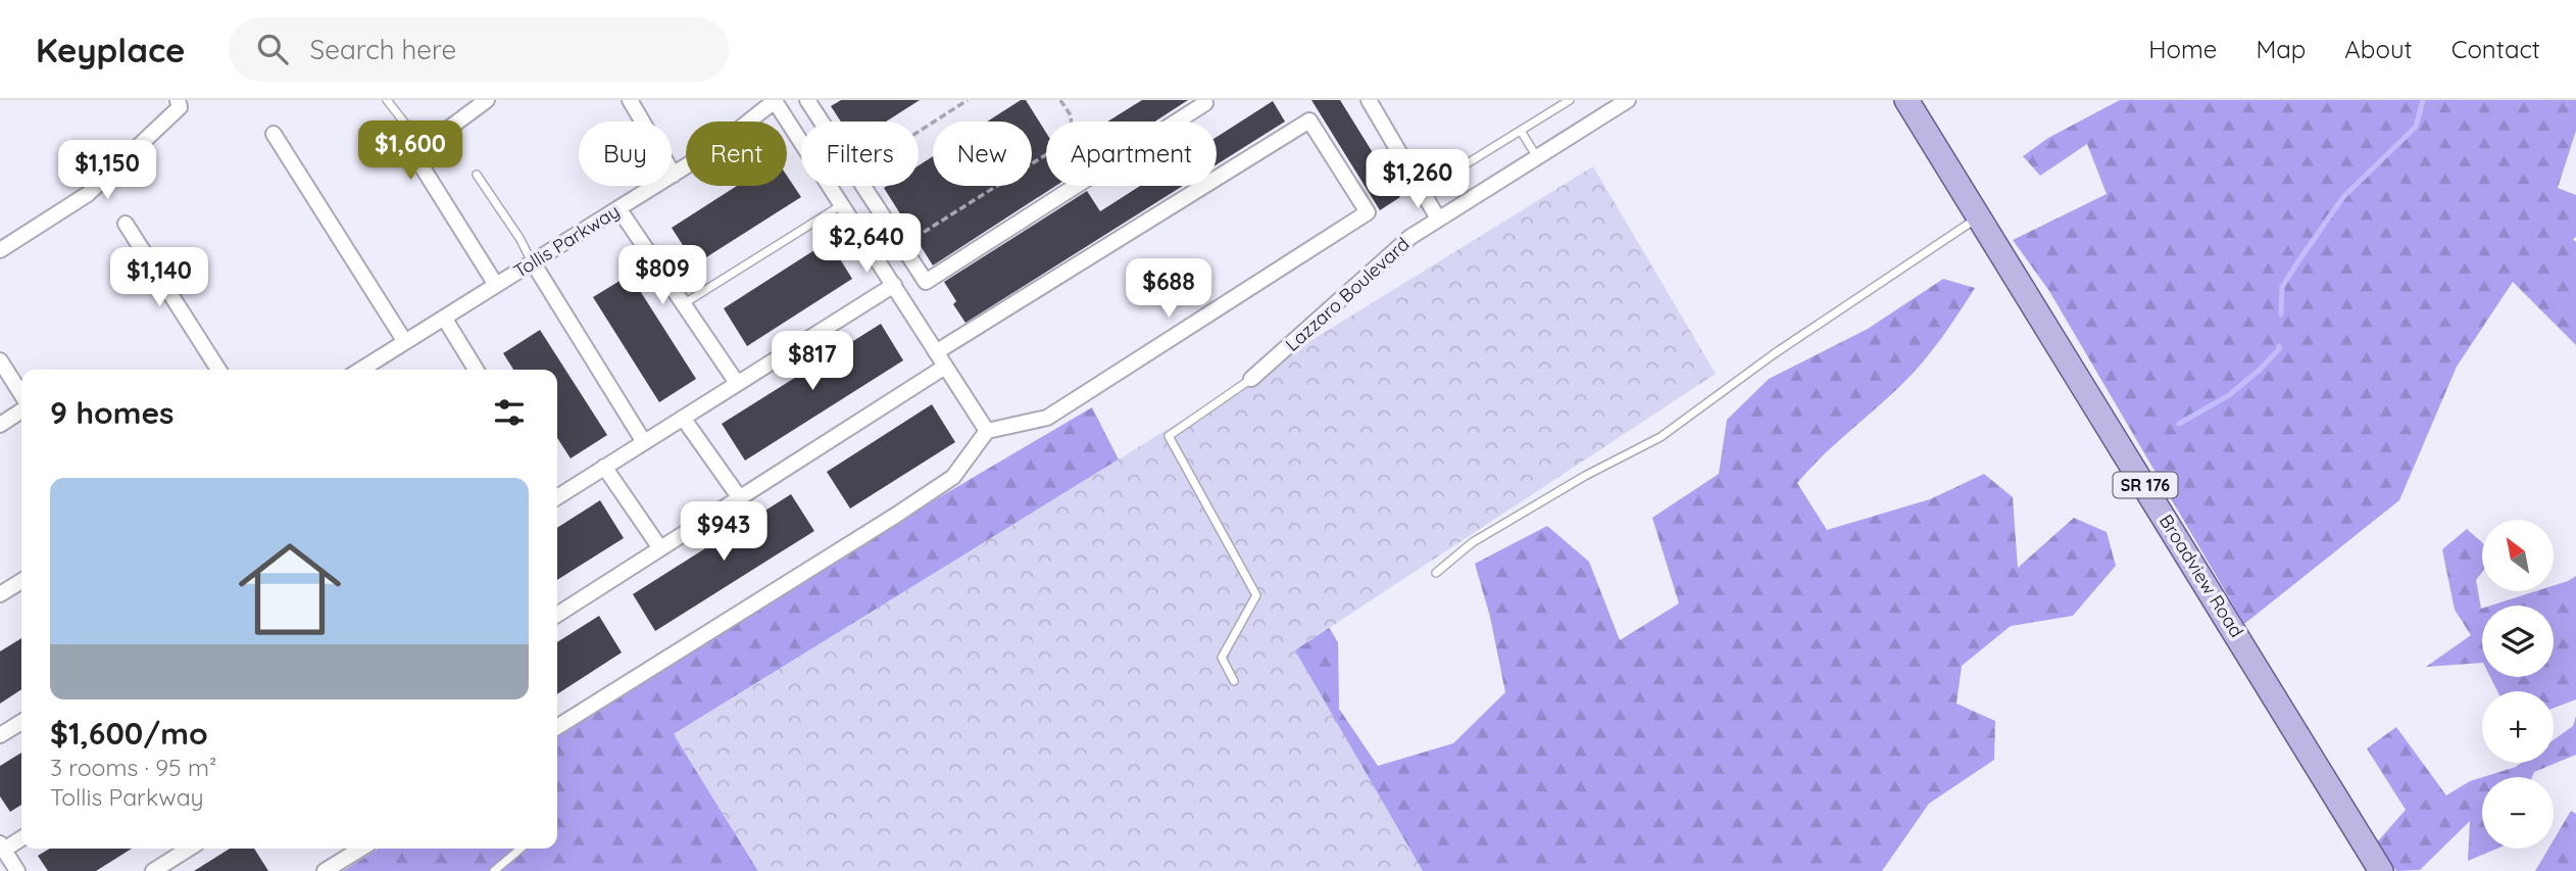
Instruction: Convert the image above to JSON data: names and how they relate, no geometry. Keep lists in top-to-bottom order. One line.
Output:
{"streets":{"main road":["SR 176","Broadview Road"],"street":["Tollis Parkway","Lazzaro Boulevard"]},"north":"top left","page":{"header":"Keyplace","search":"Search here","nav":["Home","Map","About","Contact"],"price":["$1,600","$1,150","$1,260","$2,640","$809","$1,140","$688","$817","$943"],"chip":["Buy","Rent","Filters","New","Apartment"],"heading":"9 homes","list":[{"name":"$1,600/mo","note":"3 rooms · 95 m² · Tollis Parkway"}],"map_buttons":["+","−"]}}
